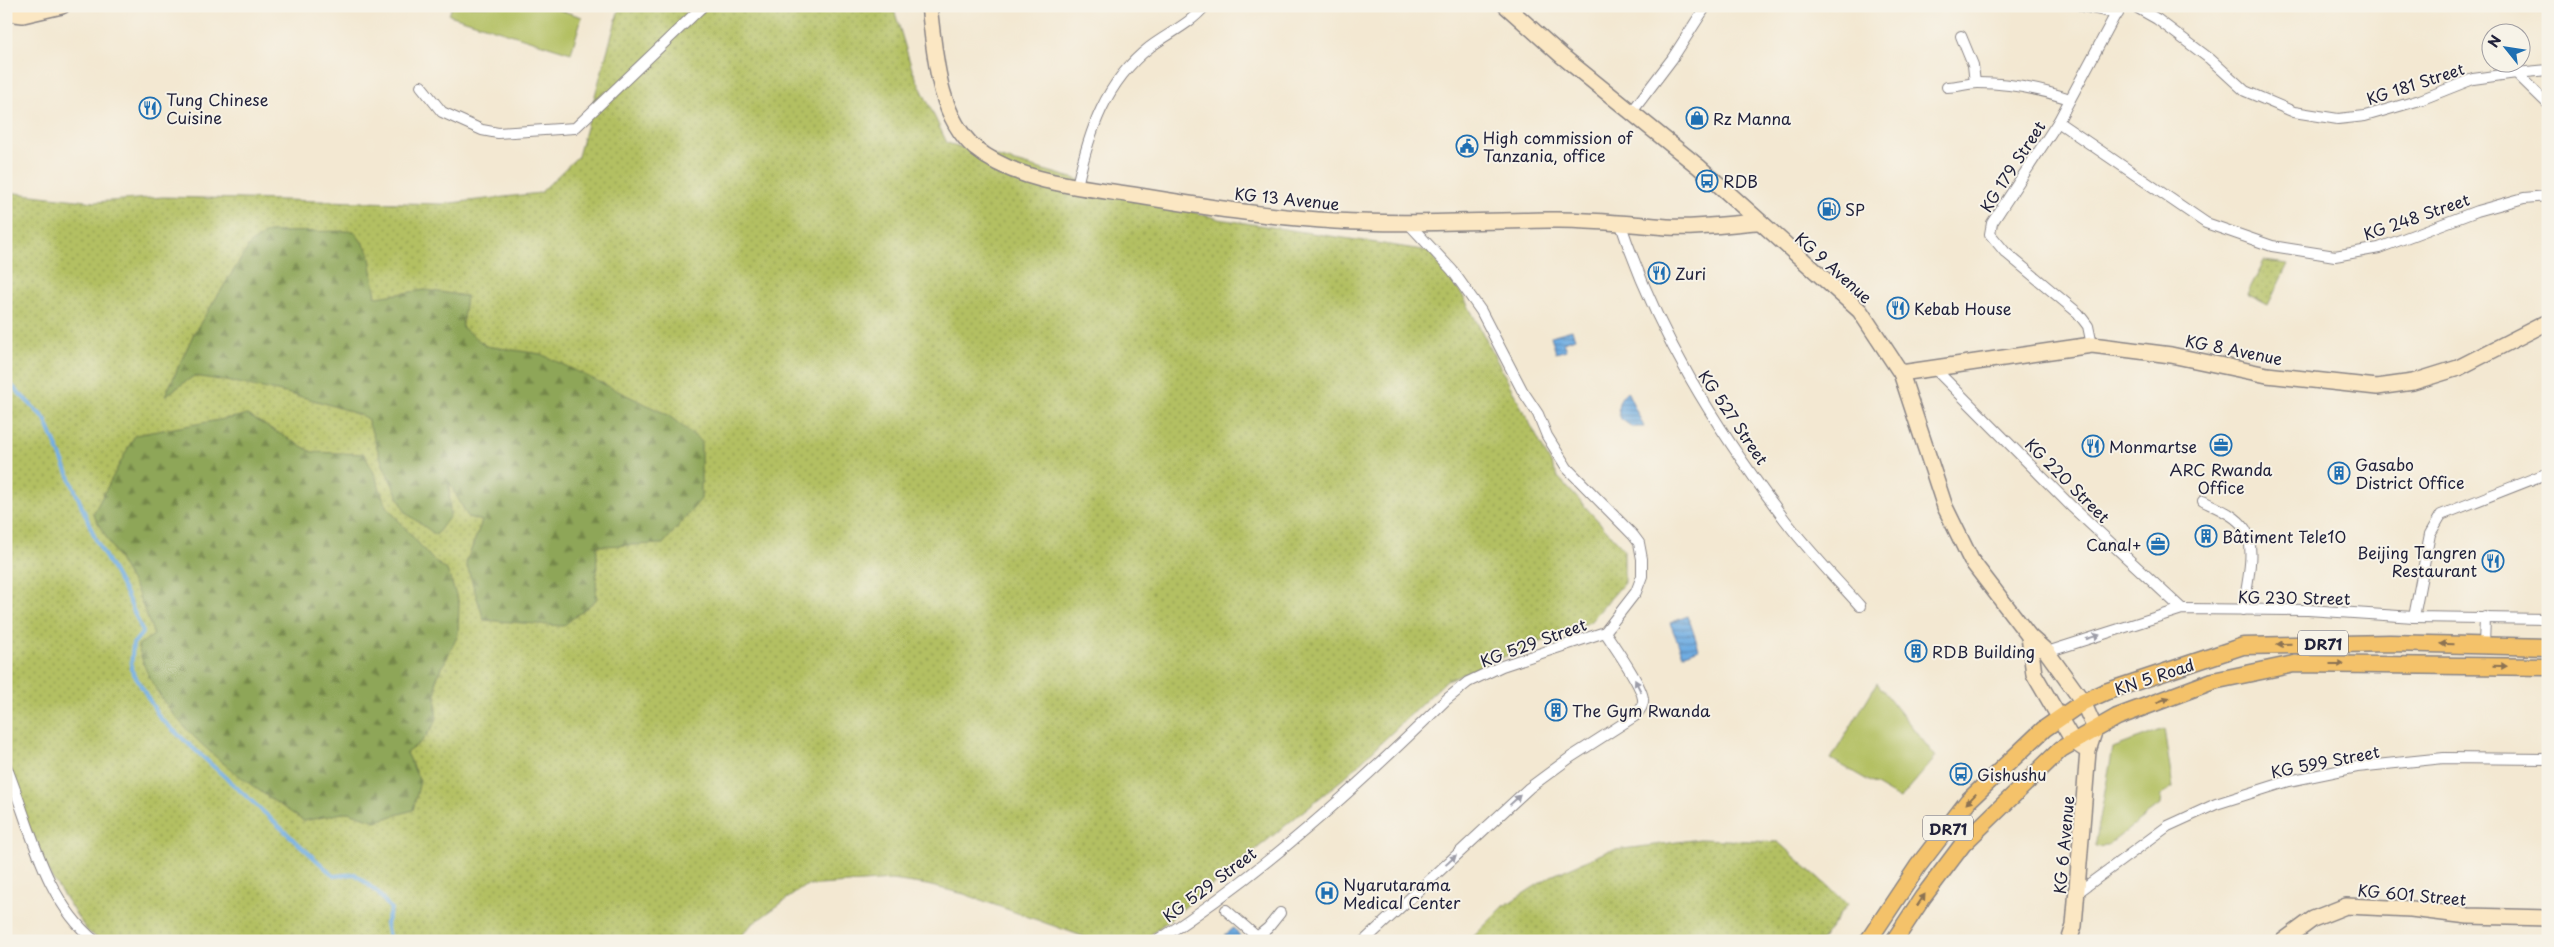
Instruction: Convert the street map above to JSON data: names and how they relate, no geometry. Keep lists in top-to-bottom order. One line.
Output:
{"streets":{"main road":["DR71","KN 5 Road"],"street":["KG 181 Street","KG 179 Street","KG 13 Avenue","KG 248 Street","KG 9 Avenue","KG 8 Avenue","KG 527 Street","KG 220 Street","KG 230 Street","KG 529 Street","KG 599 Street","KG 6 Avenue","KG 601 Street"]},"crossings":[["KG 179 Street","KG 248 Street"],["KG 179 Street","KG 8 Avenue"],["KG 13 Avenue","KG 9 Avenue"],["KG 13 Avenue","KG 527 Street"],["KG 13 Avenue","KG 529 Street"],["KG 9 Avenue","KG 8 Avenue"],["KG 9 Avenue","KG 230 Street"],["KG 9 Avenue","KN 5 Road"],["KG 9 Avenue","KG 6 Avenue"],["KG 8 Avenue","KG 220 Street"],["KG 220 Street","KG 230 Street"],["KN 5 Road","KG 6 Avenue"],["KG 599 Street","KG 6 Avenue"]],"places":{"restaurant":["Tung Chinese Cuisine","Zuri","Kebab House","Monmartse","Beijing Tangren Restaurant"],"shop":["Rz Manna"],"public building":["High commission of Tanzania, office"],"bus stop":["RDB","Gishushu"],"fuel station":["SP"],"office":["ARC Rwanda Office","Canal+"],"building":["Gasabo District Office","Bâtiment Tele10","RDB Building","The Gym Rwanda"],"hospital":["Nyarutarama Medical Center"]},"north":"top left"}
